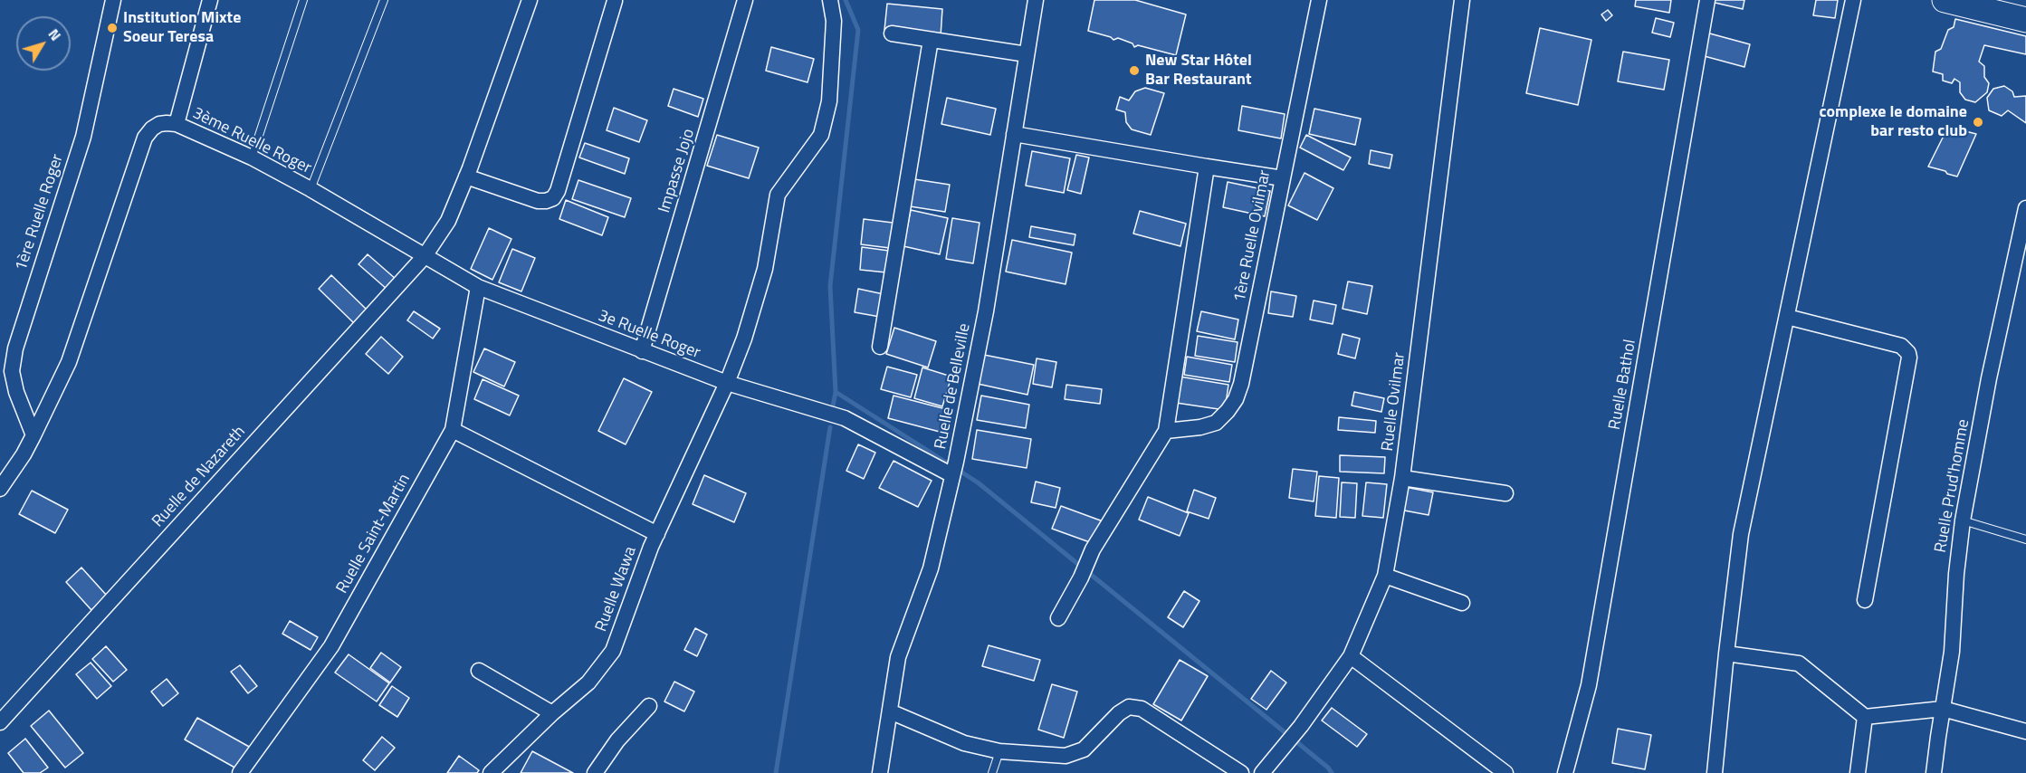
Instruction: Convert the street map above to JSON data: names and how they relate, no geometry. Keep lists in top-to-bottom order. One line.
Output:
{"streets":{"street":["3ème Ruelle Roger","Impasse Jojo","1ère Ruelle Roger","1ère Ruelle Ovilmar","3e Ruelle Roger","Ruelle Bathol","Ruelle de Belleville","Ruelle Ovilmar","Ruelle de Nazareth","Ruelle Prud'homme","Ruelle Saint-Martin","Ruelle Wawa"]},"crossings":[["3ème Ruelle Roger","1ère Ruelle Roger"],["3ème Ruelle Roger","3e Ruelle Roger"],["3ème Ruelle Roger","Ruelle de Nazareth"],["3ème Ruelle Roger","Ruelle Saint-Martin"],["Impasse Jojo","3e Ruelle Roger"],["3e Ruelle Roger","Ruelle de Belleville"],["3e Ruelle Roger","Ruelle Saint-Martin"],["3e Ruelle Roger","Ruelle Wawa"]],"places":["Institution Mixte Soeur Teresa","New Star Hôtel Bar Restaurant","complexe le domaine bar resto club"],"north":"top right"}
